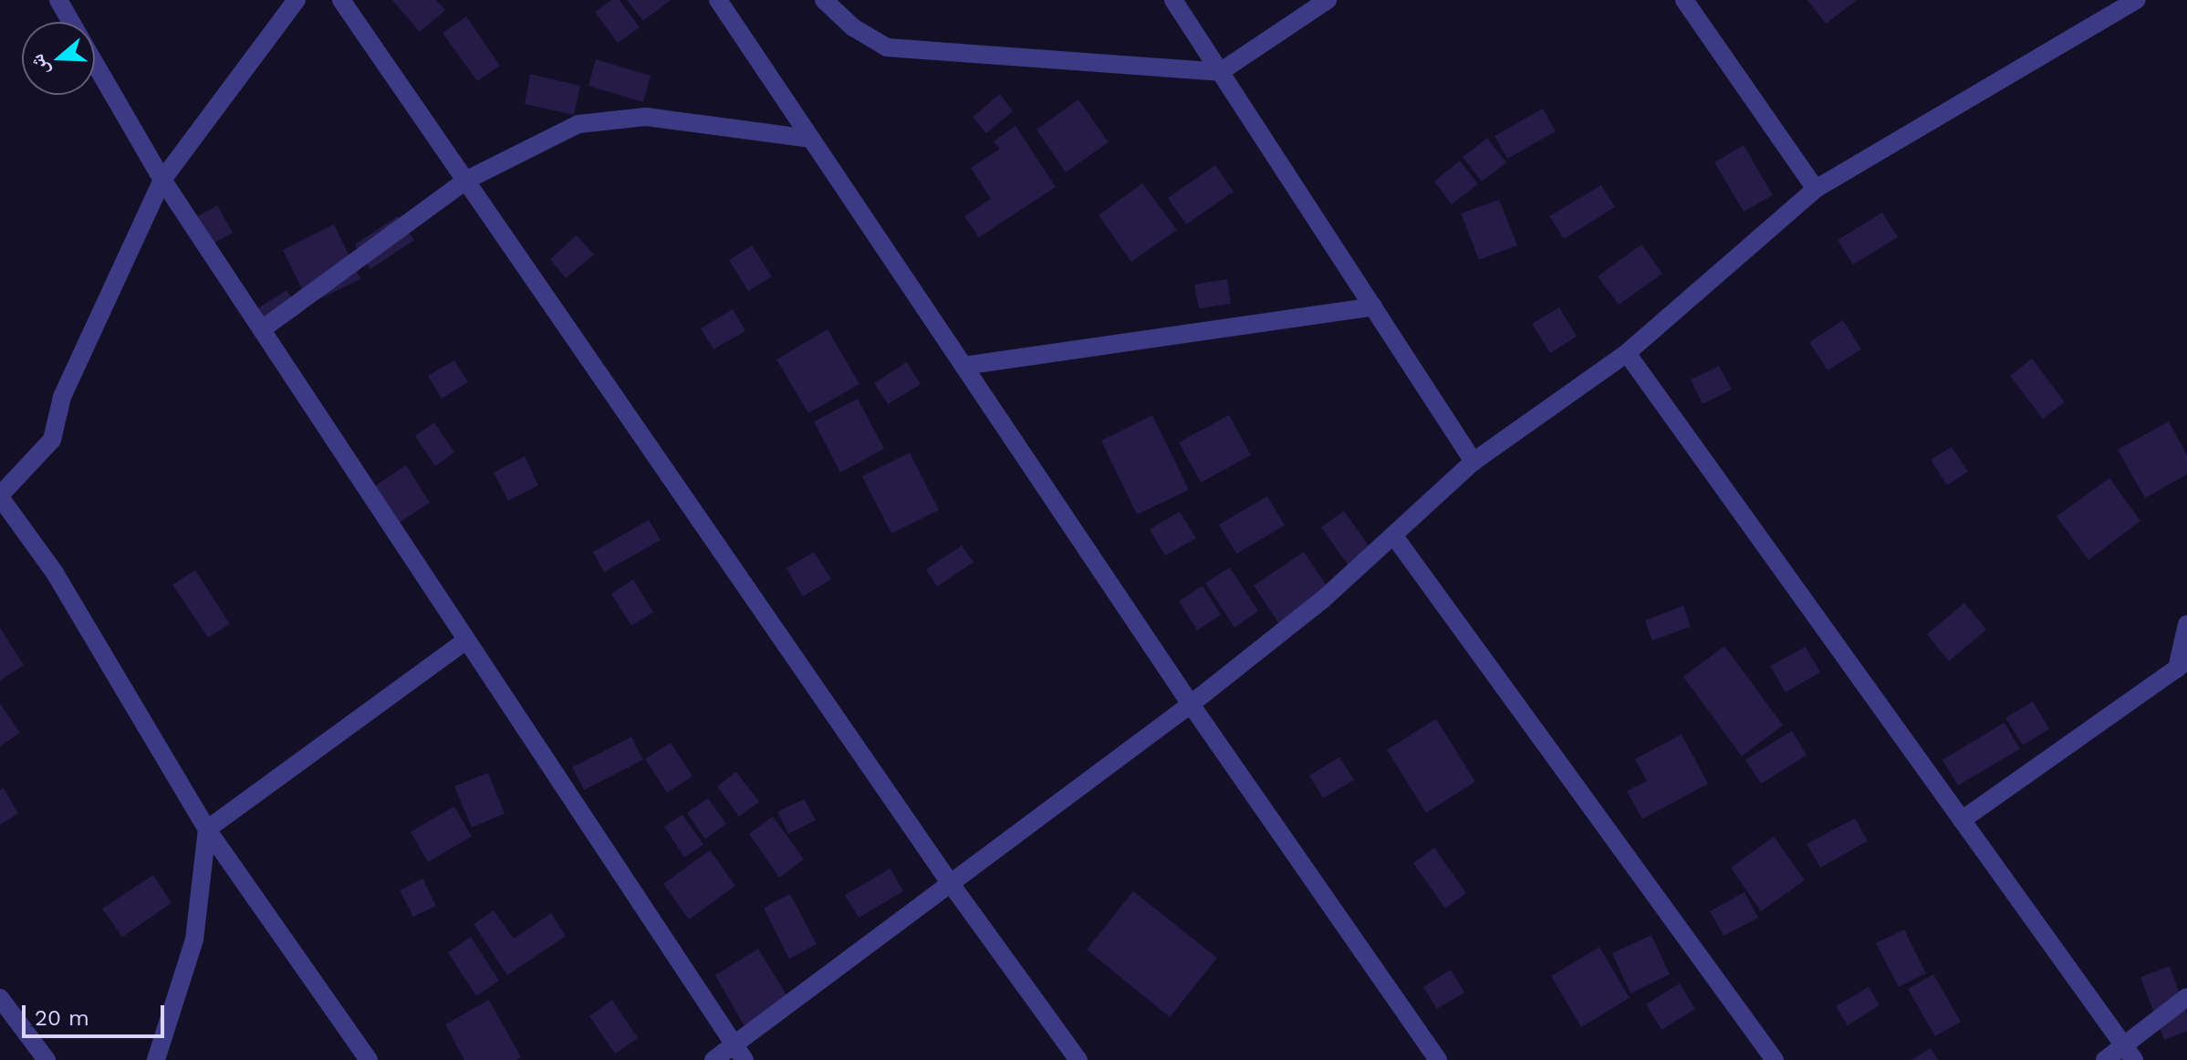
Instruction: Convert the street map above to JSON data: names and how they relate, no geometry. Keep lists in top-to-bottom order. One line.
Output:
{"scale_bar":"20 m","north":"left"}
